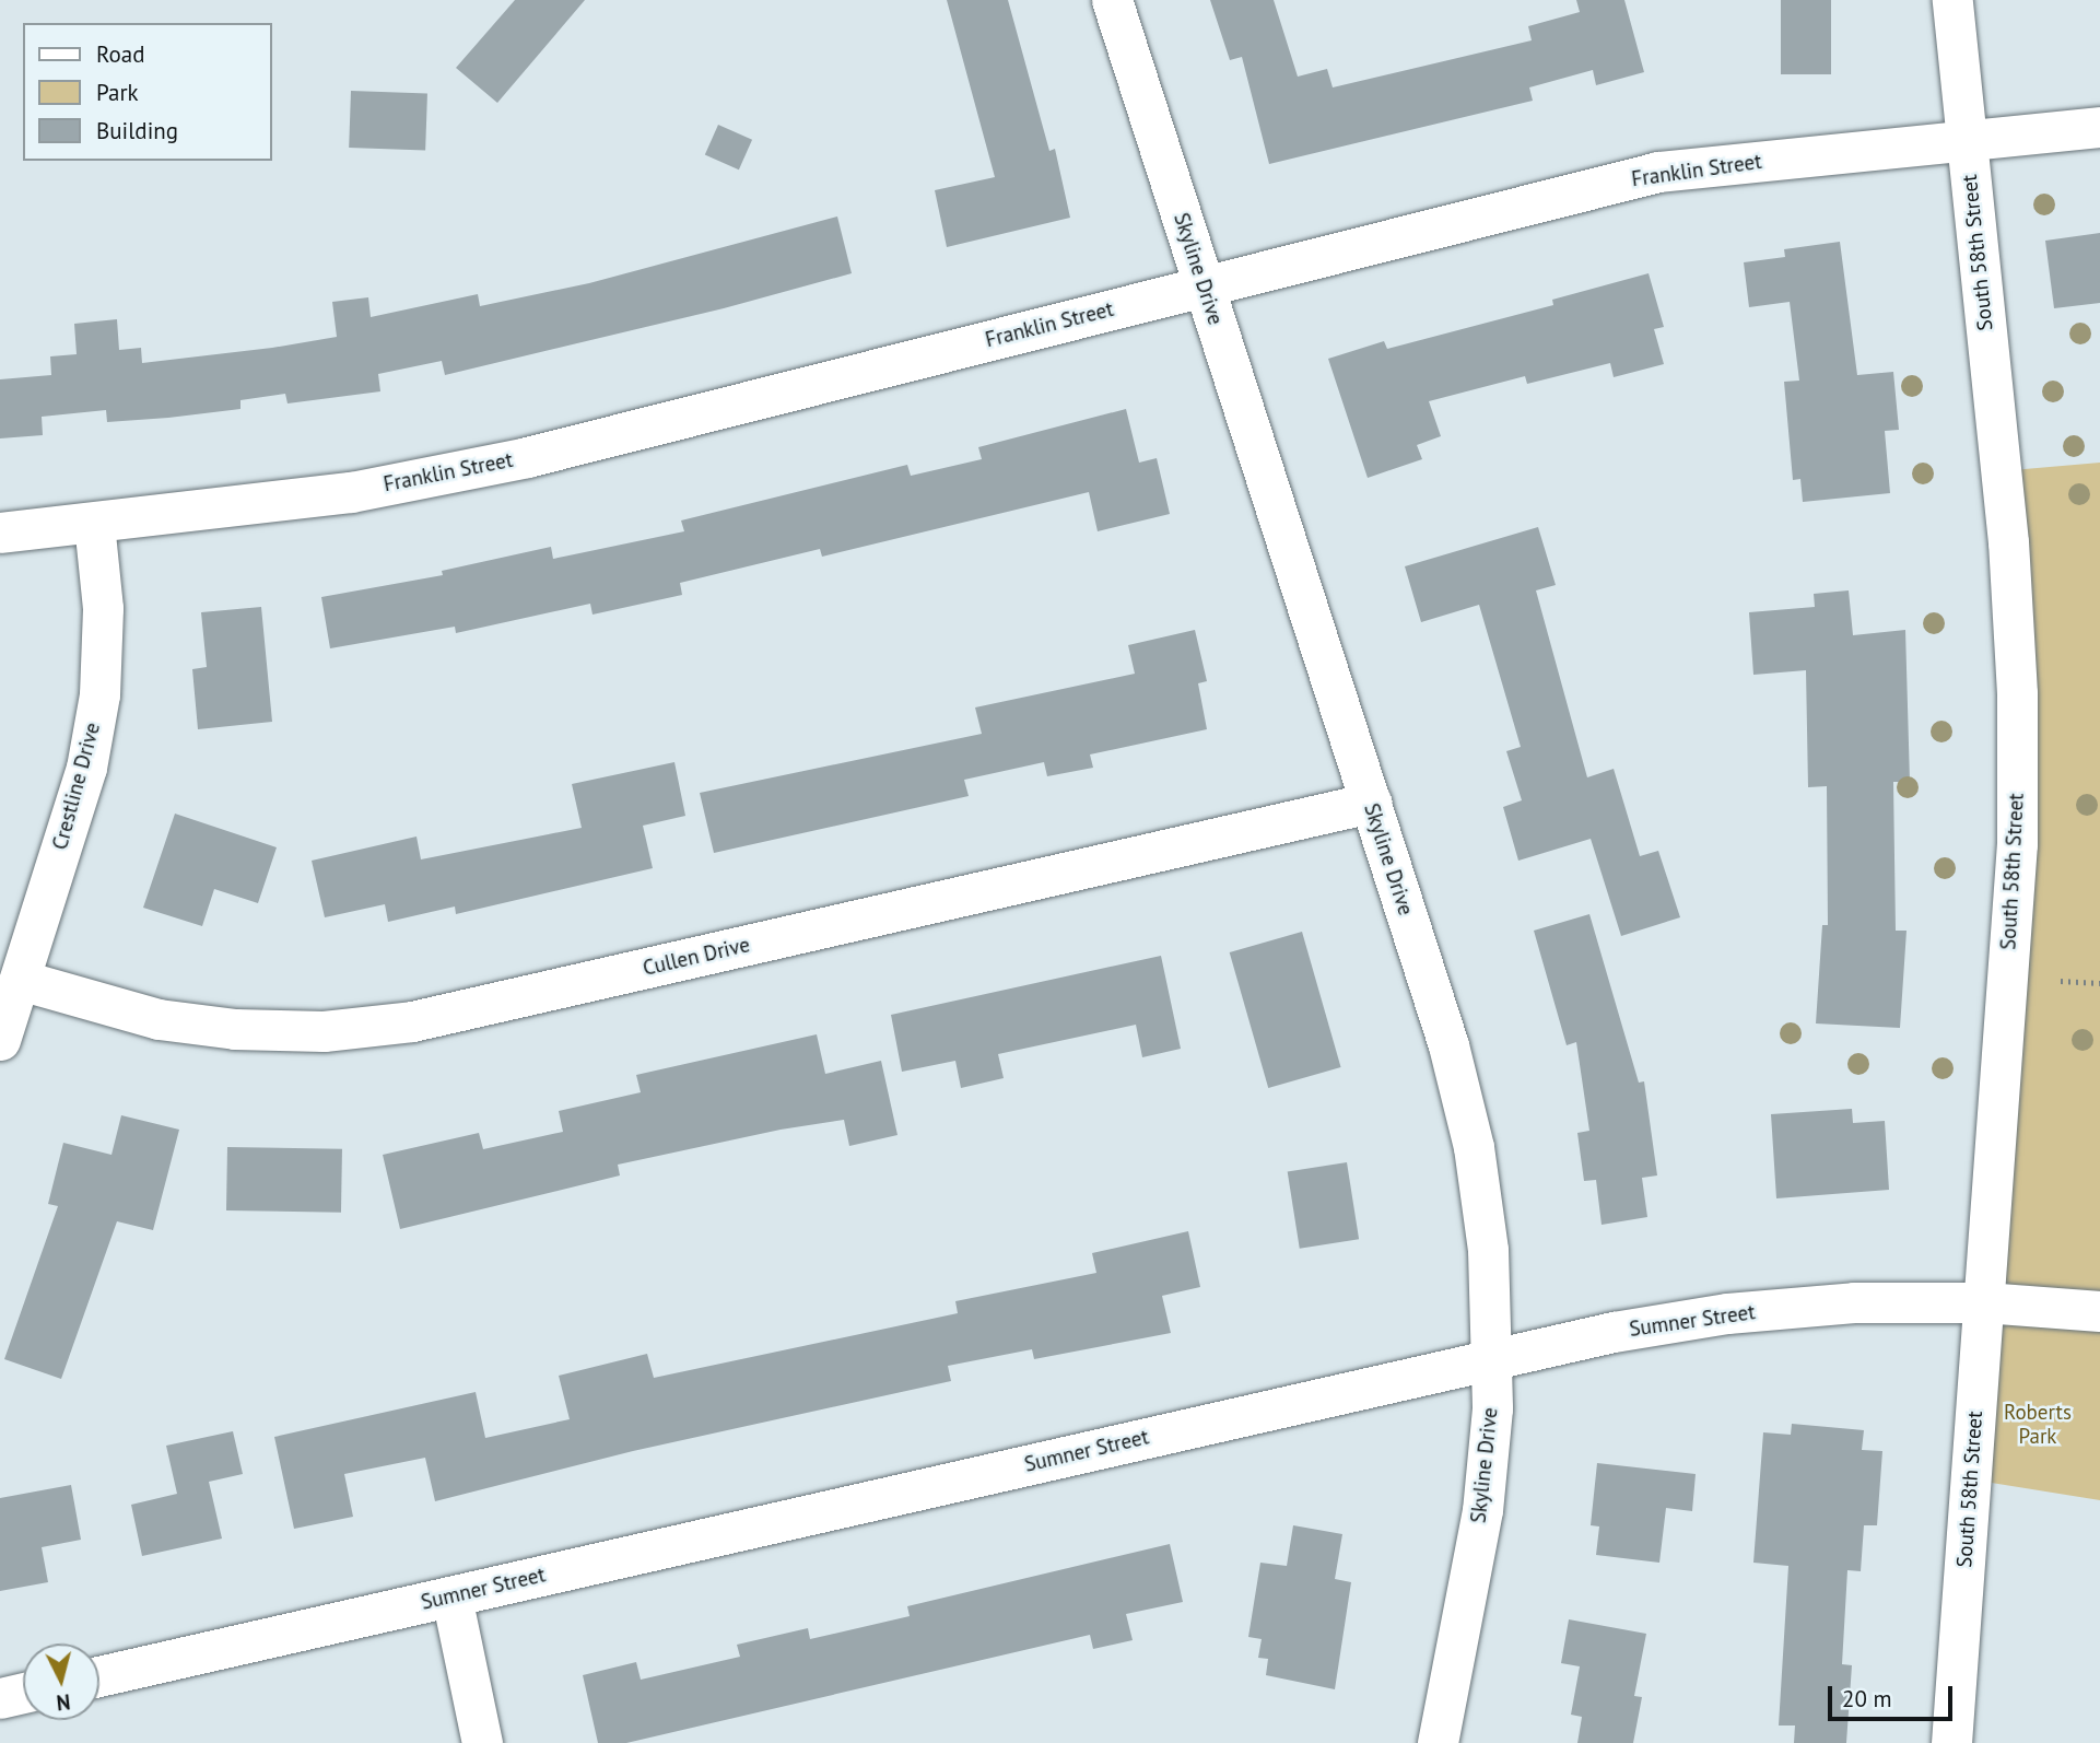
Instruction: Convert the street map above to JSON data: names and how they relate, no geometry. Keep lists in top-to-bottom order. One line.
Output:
{"streets":{"street":["Franklin Street","South 58th Street","Skyline Drive","Crestline Drive","Cullen Drive","Sumner Street"]},"crossings":[["Franklin Street","South 58th Street"],["Franklin Street","Skyline Drive"],["Franklin Street","Crestline Drive"],["South 58th Street","Sumner Street"],["Skyline Drive","Cullen Drive"],["Skyline Drive","Sumner Street"],["Crestline Drive","Cullen Drive"]],"parks":["Roberts Park"],"legend":["Road","Park","Building"],"scale_bar":"20 m","north":"bottom"}
